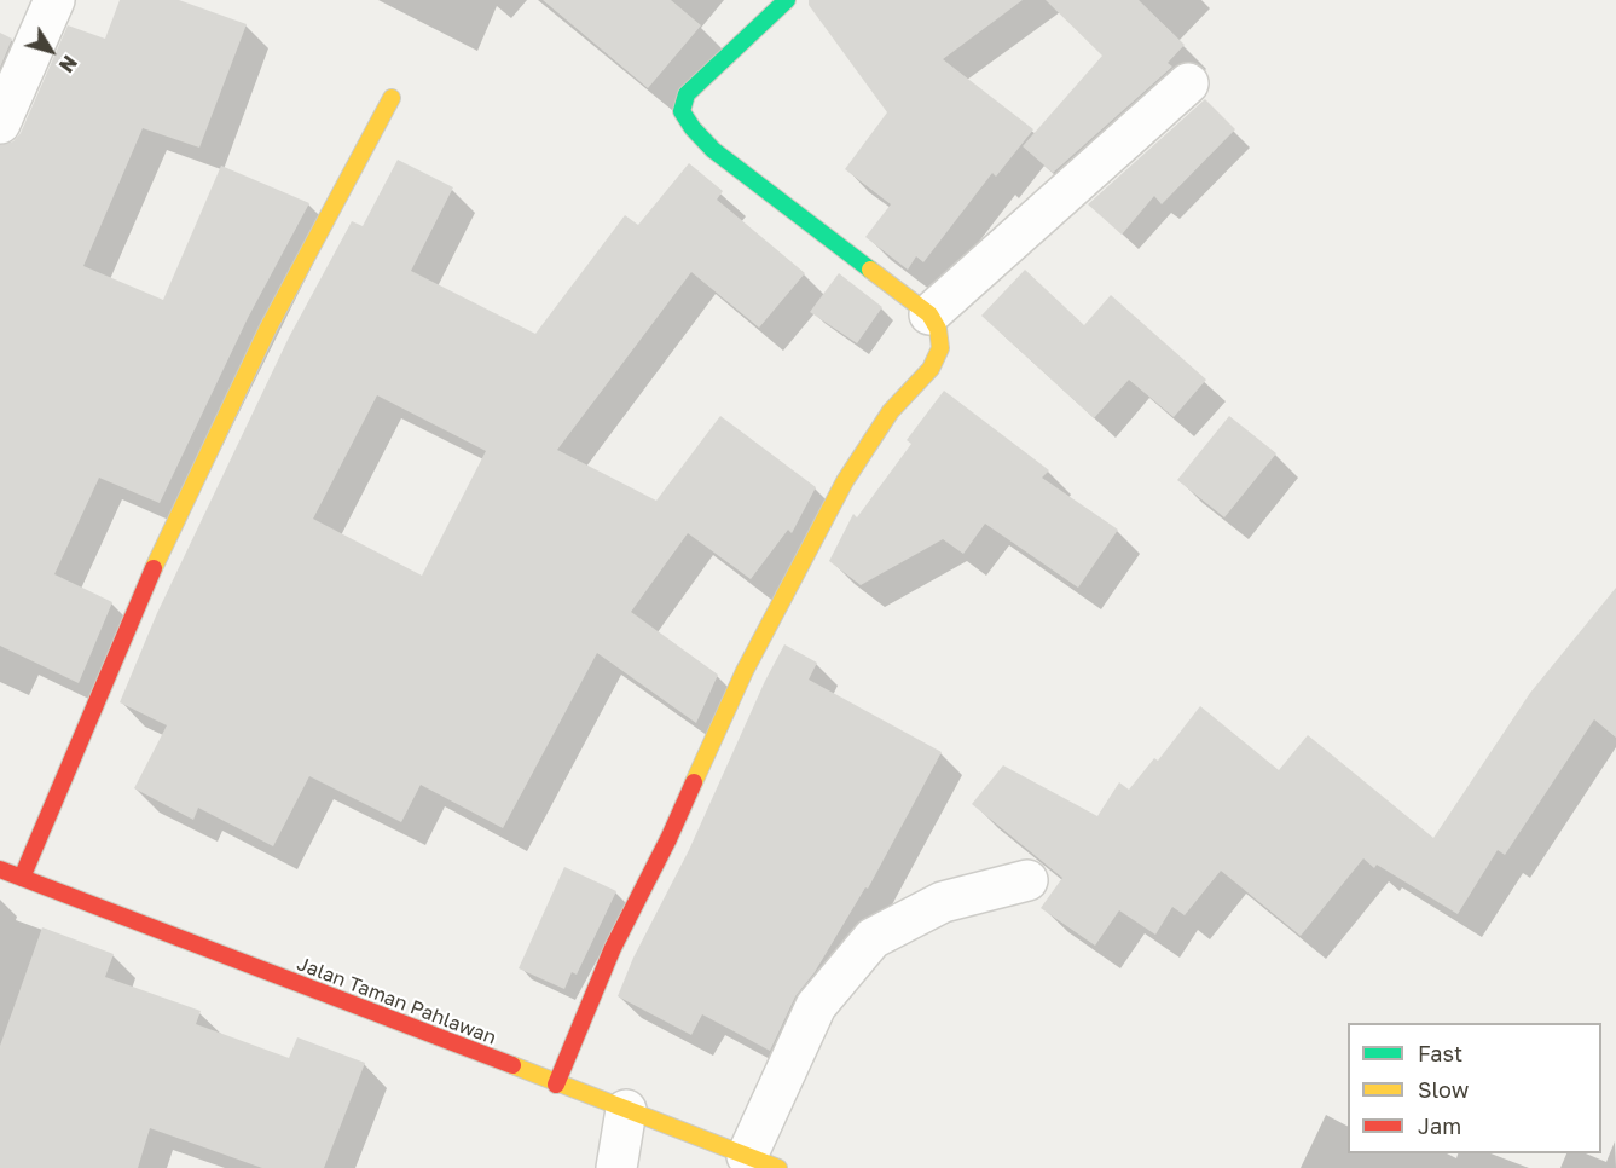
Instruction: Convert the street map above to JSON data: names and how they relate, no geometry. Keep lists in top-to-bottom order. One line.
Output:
{"streets":{"street":["Jalan Taman Pahlawan"]},"legend":["Fast","Slow","Jam"],"north":"bottom right"}
